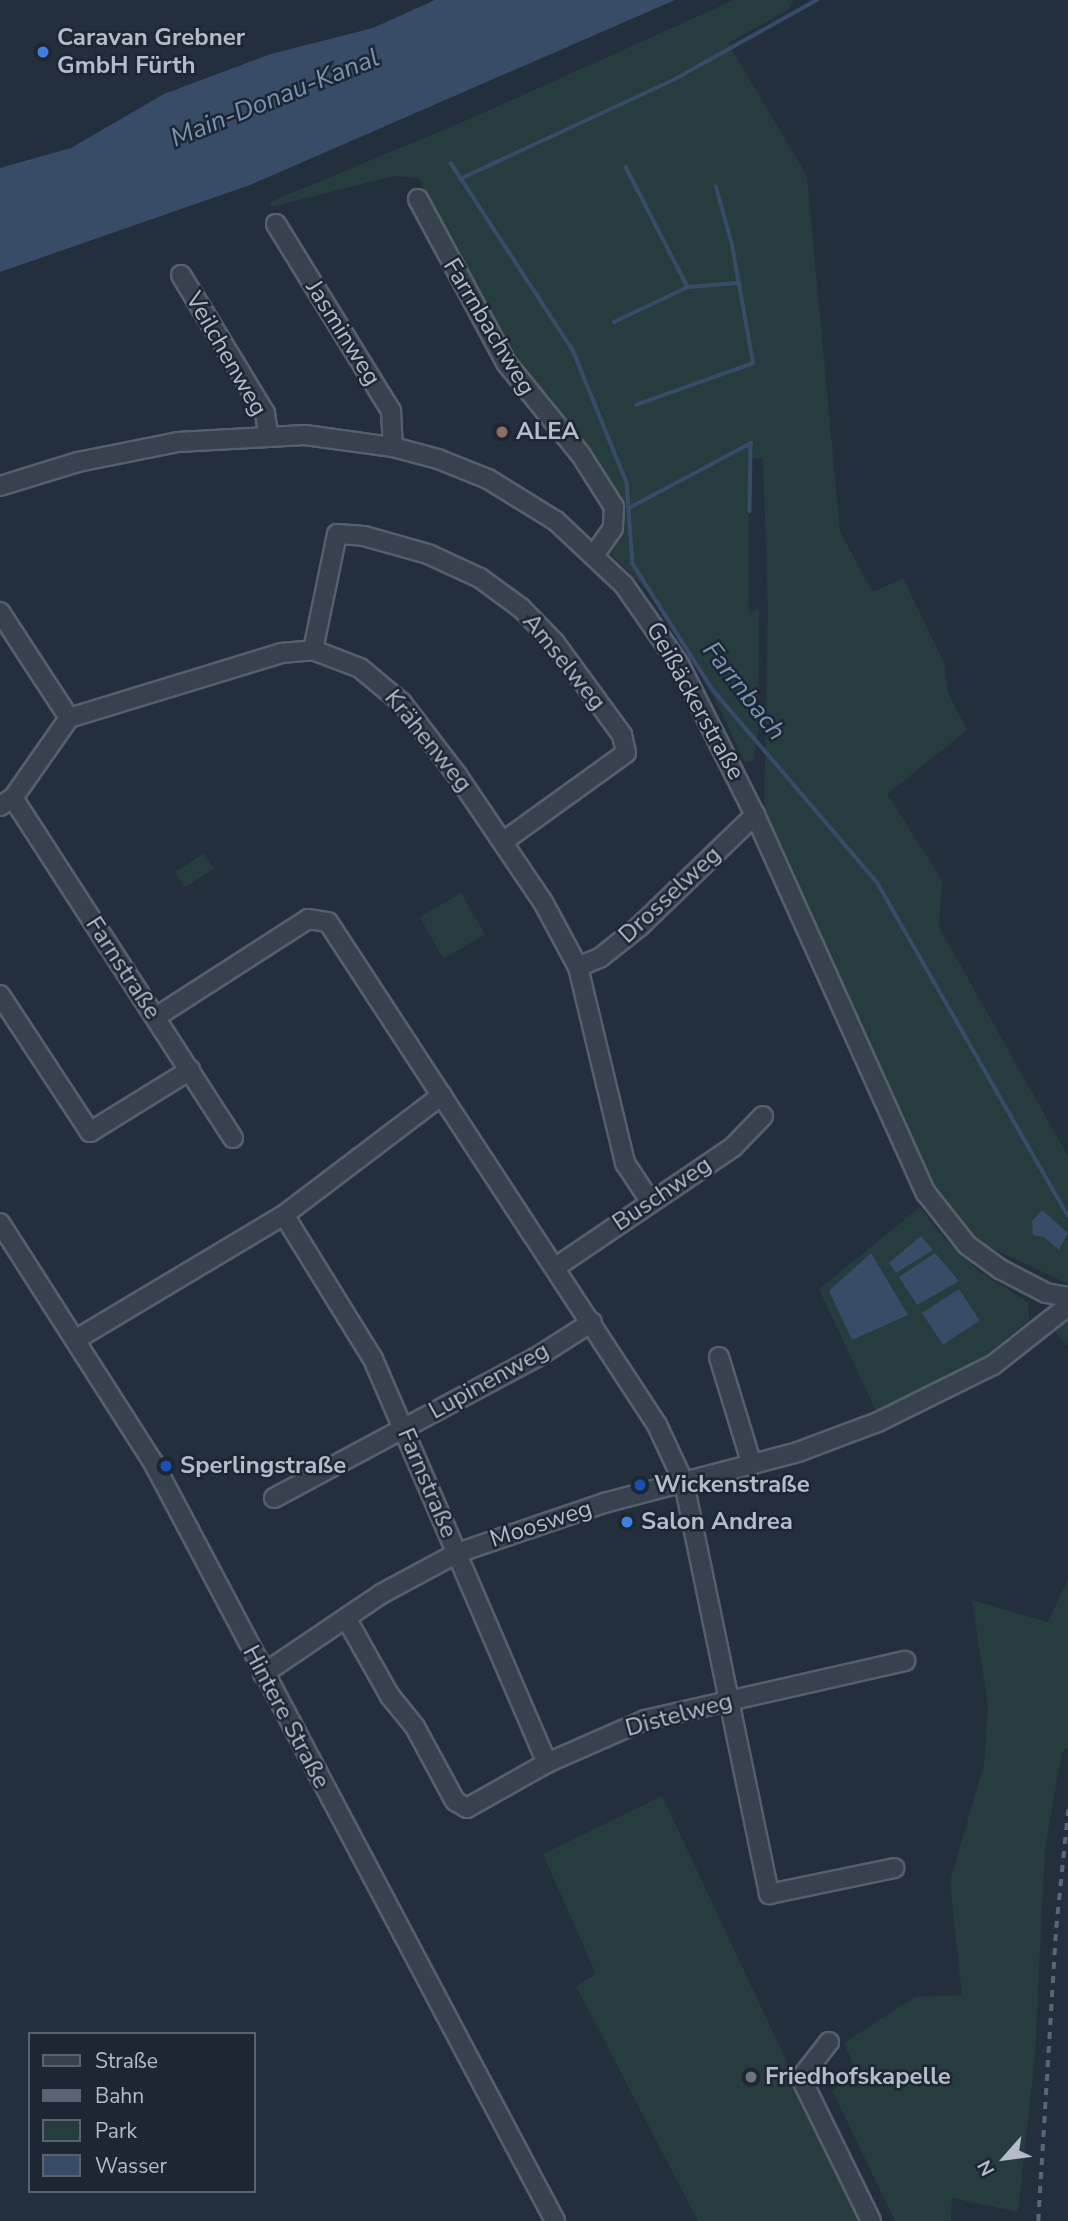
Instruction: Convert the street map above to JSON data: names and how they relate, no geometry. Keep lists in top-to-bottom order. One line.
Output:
{"streets":{"street":["Farrnbachweg","Jasminweg","Veilchenweg","Amselweg","Geißäckerstraße","Krähenweg","Drosselweg","Farnstraße","Buschweg","Lupinenweg","Moosweg","Distelweg","Hintere Straße"]},"crossings":[["Farrnbachweg","Geißäckerstraße"],["Jasminweg","Geißäckerstraße"],["Veilchenweg","Geißäckerstraße"],["Amselweg","Krähenweg"],["Geißäckerstraße","Drosselweg"],["Krähenweg","Drosselweg"],["Krähenweg","Buschweg"],["Farnstraße","Lupinenweg"],["Farnstraße","Moosweg"],["Farnstraße","Distelweg"],["Moosweg","Distelweg"],["Moosweg","Hintere Straße"]],"water":["Main-Donau-Kanal","Farrnbach"],"places":["Caravan Grebner GmbH Fürth","ALEA","Sperlingstraße","Wickenstraße","Salon Andrea","Friedhofskapelle"],"legend":["Straße","Bahn","Park","Wasser"],"north":"bottom left"}
